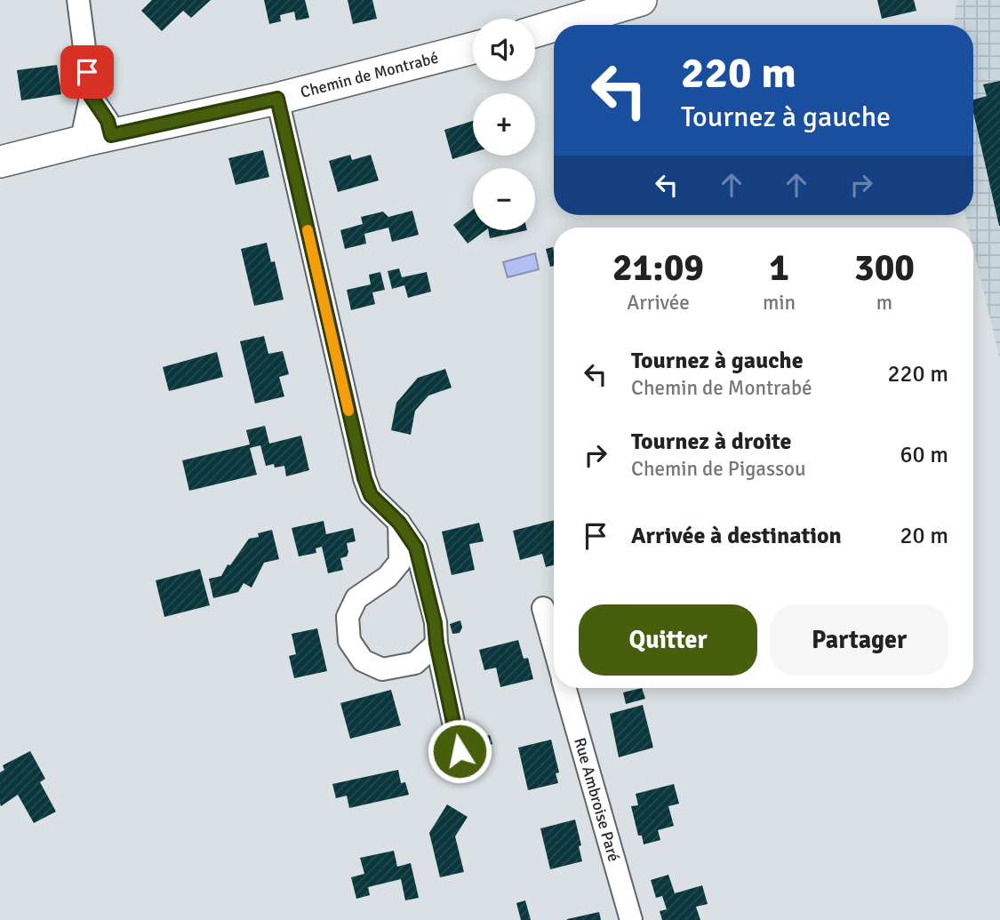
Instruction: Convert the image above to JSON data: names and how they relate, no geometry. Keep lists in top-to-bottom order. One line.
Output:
{"streets":{"street":["Chemin de Montrabé","Rue Ambroise Paré"]},"page":{"map_buttons":["+","−"],"turn":["220 m","Tournez à gauche"],"eta":["21:09","Arrivée","1","min","300","m"],"list":[{"name":"Tournez à gauche","note":"Chemin de Montrabé","value":"220 m"},{"name":"Tournez à droite","note":"Chemin de Pigassou","value":"60 m"},{"name":"Arrivée à destination","value":"20 m"}],"buttons":["Quitter","Partager"]}}
